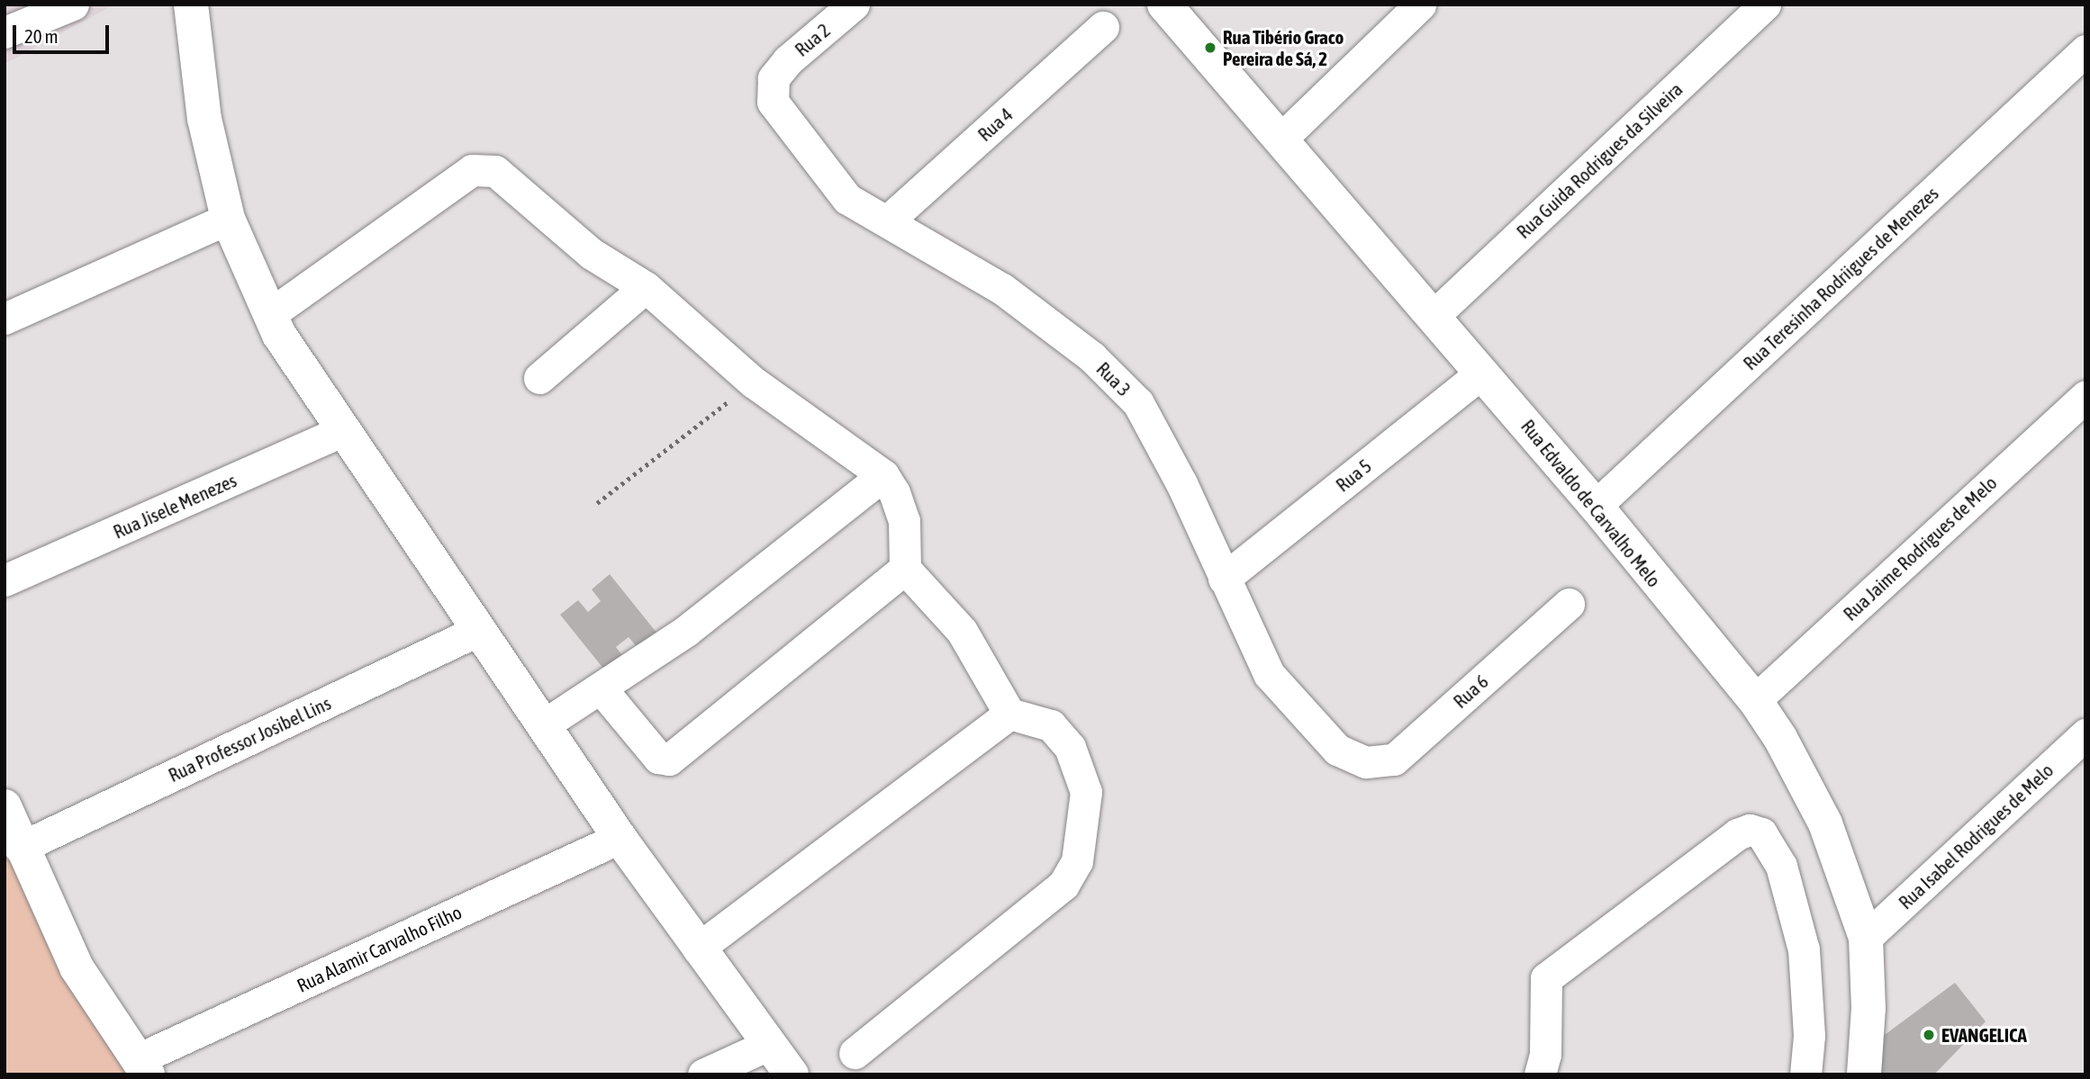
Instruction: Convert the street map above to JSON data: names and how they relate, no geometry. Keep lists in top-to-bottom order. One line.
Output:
{"streets":{"street":["Rua 2","Rua 4","Rua Guida Rodrigues da Silveira","Rua Teresinha Rodriigues de Menezes","Rua 3","Rua 5","Rua Edvaldo de Carvalho Melo","Rua Jisele Menezes","Rua Jaime Rodrigues de Melo","Rua 6","Rua Professor Josibel Lins","Rua Isabel Rodrigues de Melo","Rua Alamir Carvalho Filho"]},"crossings":[["Rua 2","Rua 3"],["Rua 4","Rua 3"],["Rua Guida Rodrigues da Silveira","Rua Edvaldo de Carvalho Melo"],["Rua Teresinha Rodriigues de Menezes","Rua Edvaldo de Carvalho Melo"],["Rua 3","Rua 5"],["Rua 3","Rua 6"],["Rua 5","Rua Edvaldo de Carvalho Melo"],["Rua Edvaldo de Carvalho Melo","Rua Jaime Rodrigues de Melo"],["Rua Edvaldo de Carvalho Melo","Rua Isabel Rodrigues de Melo"]],"places":["Rua Tibério Graco Pereira de Sá, 2","EVANGELICA"],"scale_bar":"20 m"}
